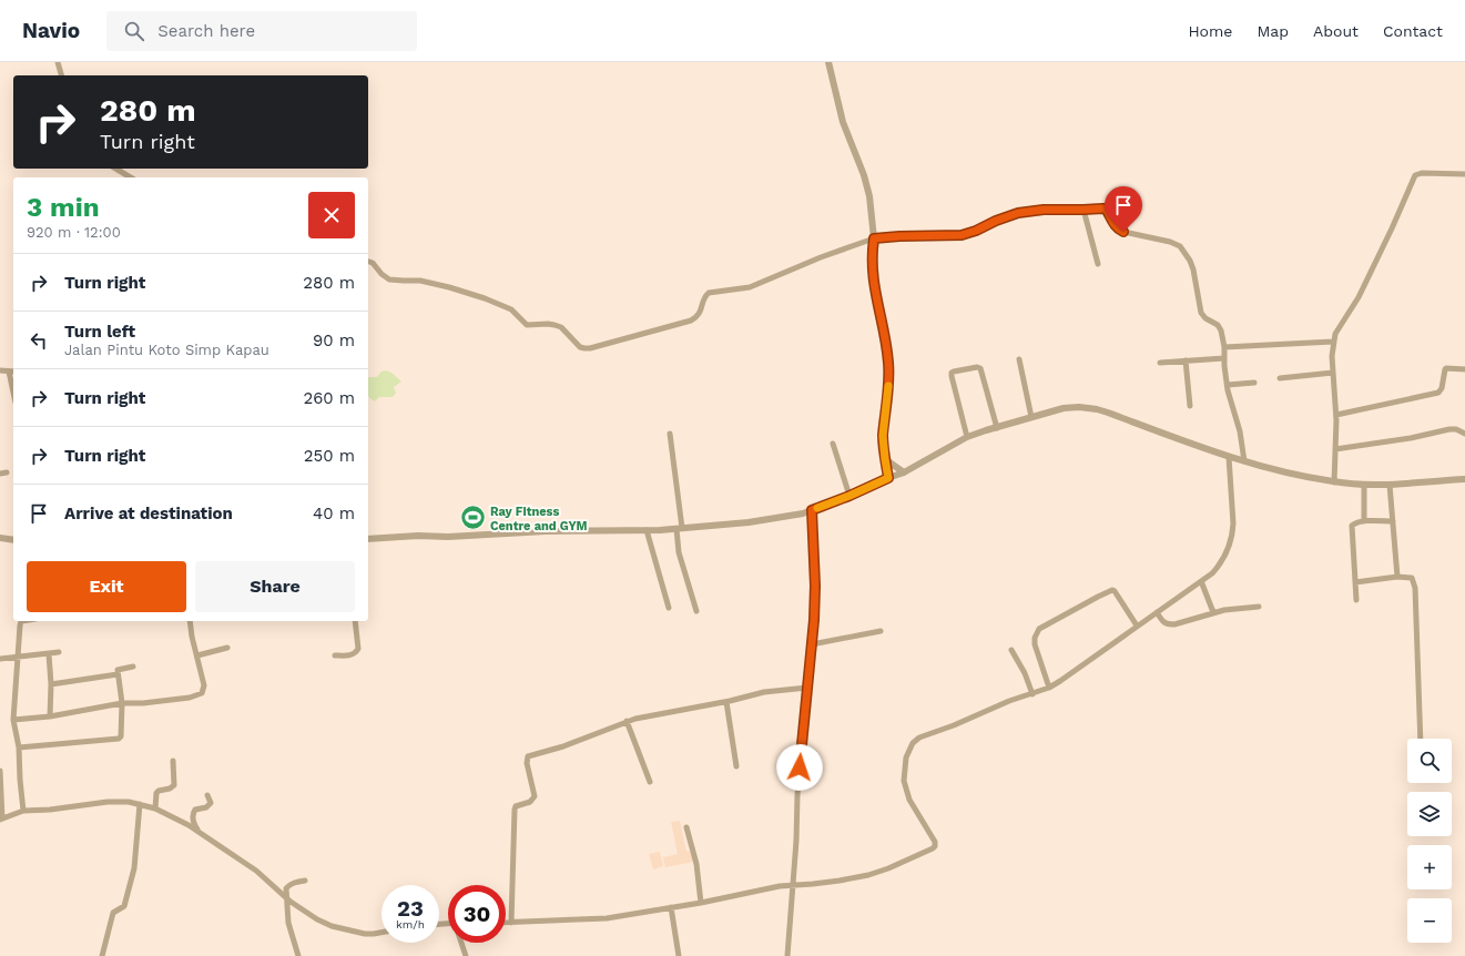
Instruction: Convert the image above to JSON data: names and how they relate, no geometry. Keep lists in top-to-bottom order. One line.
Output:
{"places":{"sports":["Ray Fitness Centre and GYM"]},"page":{"header":"Navio","search":"Search here","nav":["Home","Map","About","Contact"],"turn":["280 m","Turn right"],"heading":["3 min","920 m · 12:00"],"list":[{"name":"Turn right","value":"280 m"},{"name":"Turn left","note":"Jalan Pintu Koto Simp Kapau","value":"90 m"},{"name":"Turn right","value":"260 m"},{"name":"Turn right","value":"250 m"},{"name":"Arrive at destination","value":"40 m"}],"buttons":["Exit","Share"],"map_buttons":["+","−"],"speed":"23 km/h","limit":"30"}}
